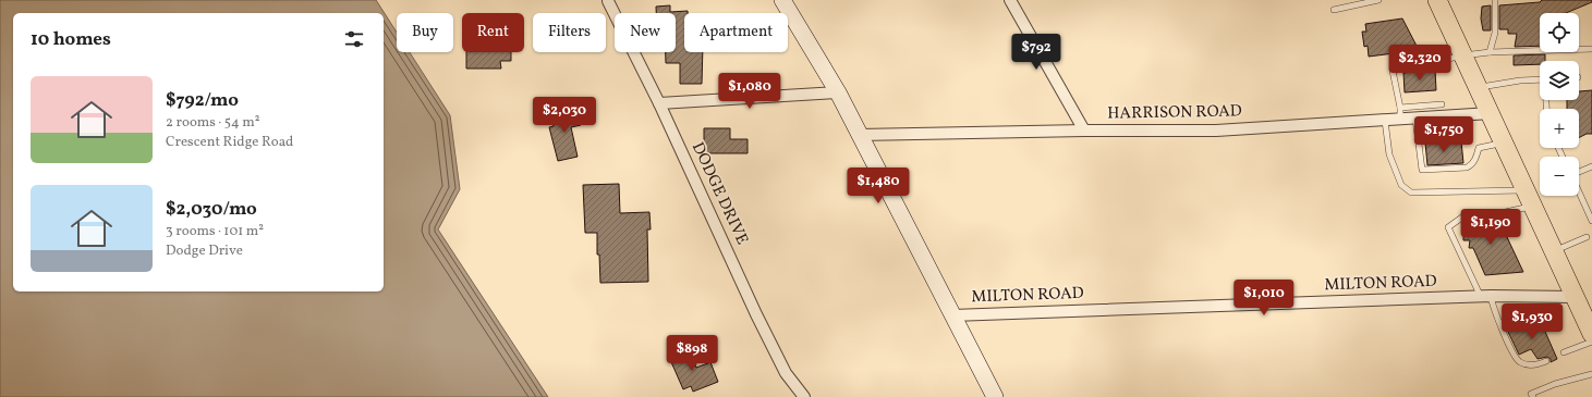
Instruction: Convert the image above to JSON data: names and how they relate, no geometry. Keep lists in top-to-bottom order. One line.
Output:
{"streets":{"street":["HARRISON ROAD","DODGE DRIVE","MILTON ROAD"]},"page":{"map_buttons":["+","−"],"chip":["Buy","Rent","Filters","New","Apartment"],"heading":"10 homes","price":["$792","$2,320","$1,080","$2,030","$1,750","$1,480","$1,190","$1,010","$1,930","$898"],"list":[{"name":"$792/mo","note":"2 rooms · 54 m² · Crescent Ridge Road"},{"name":"$2,030/mo","note":"3 rooms · 101 m² · Dodge Drive"}]}}
